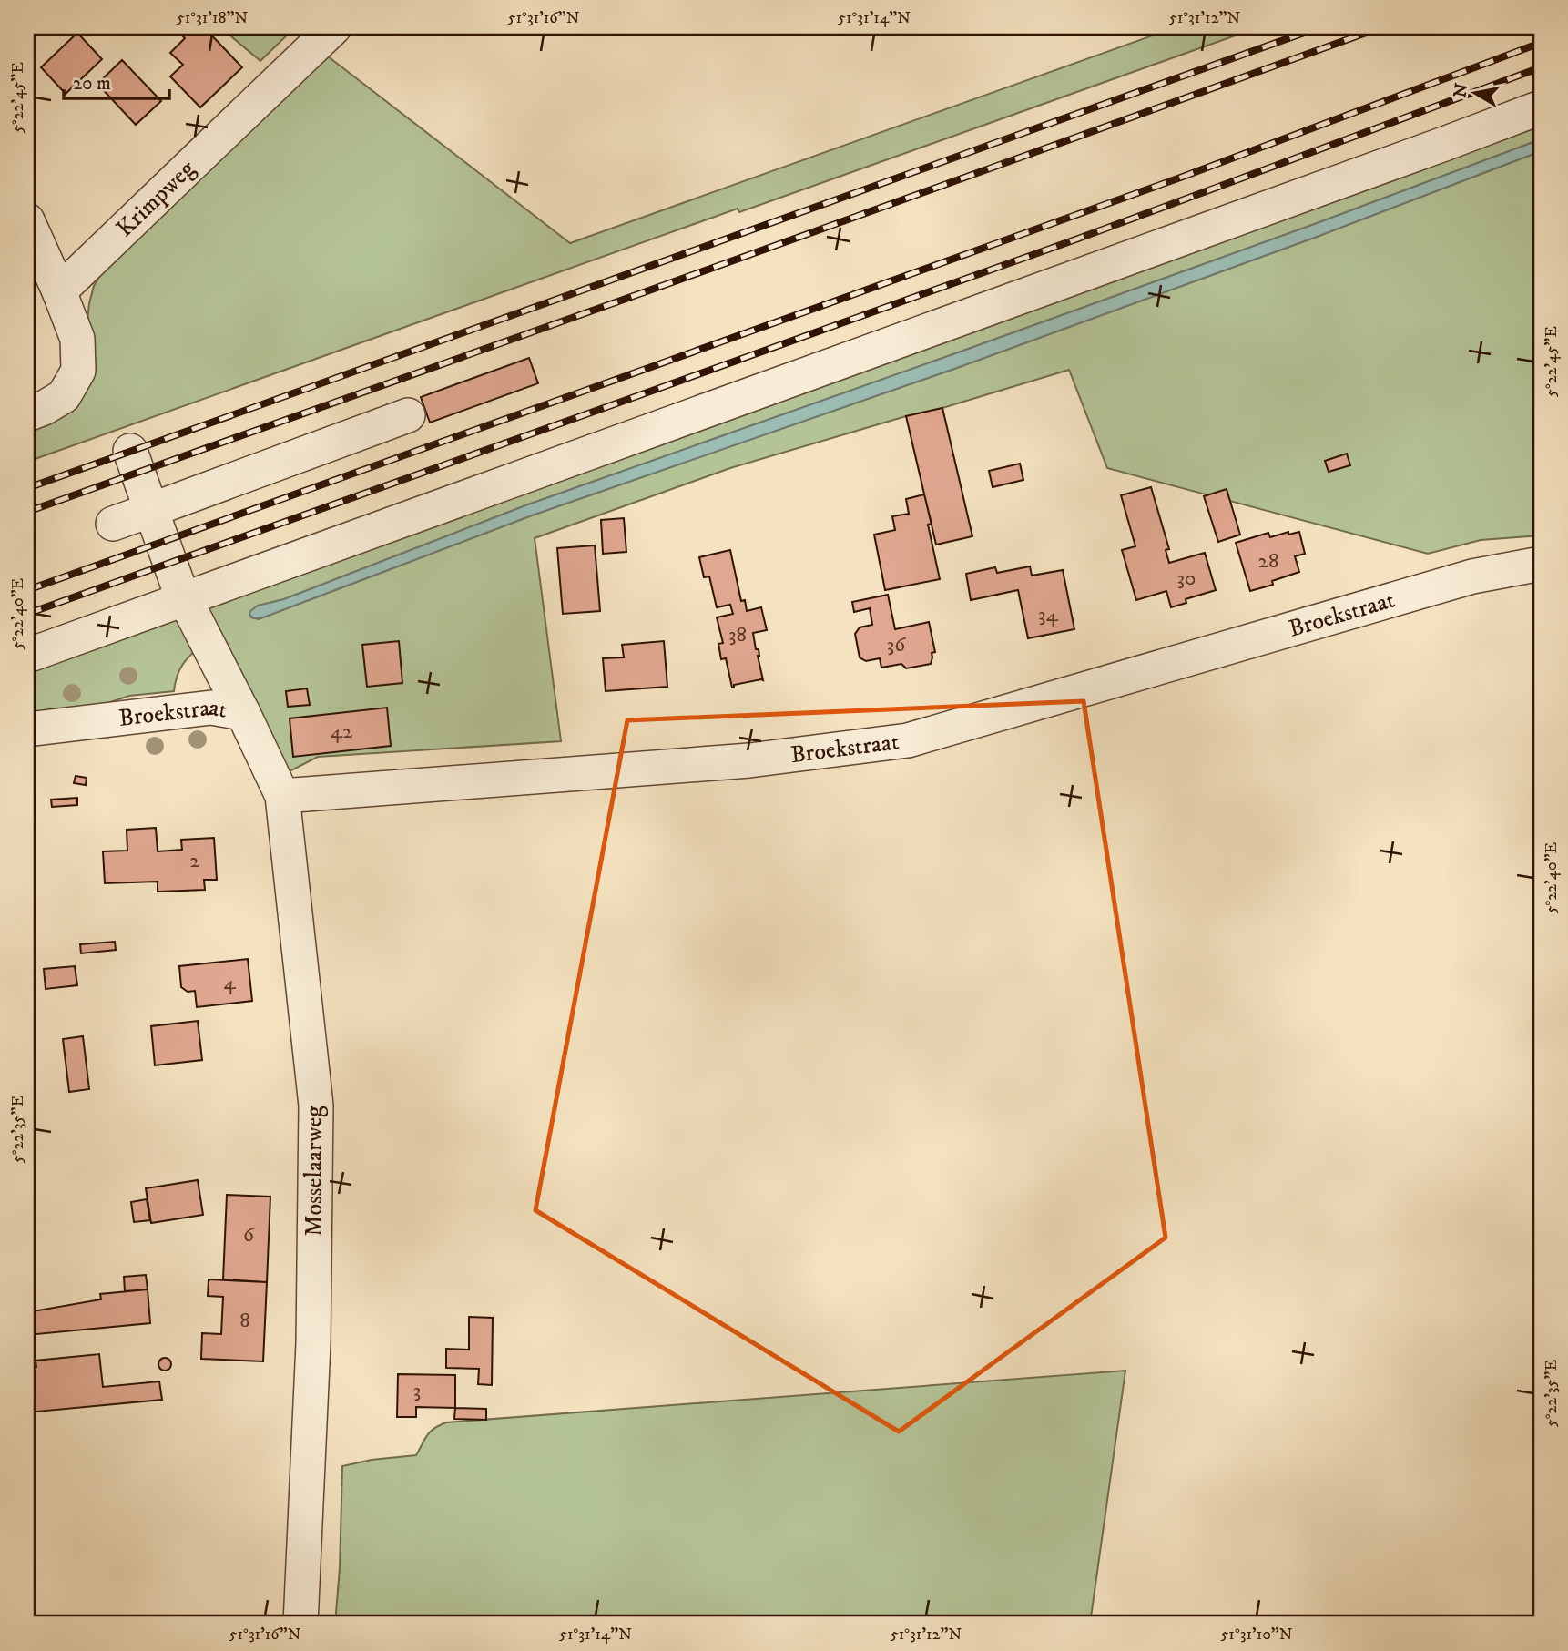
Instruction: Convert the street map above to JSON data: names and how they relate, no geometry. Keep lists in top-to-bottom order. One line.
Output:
{"streets":{"street":["Krimpweg","Broekstraat","Mosselaarweg"]},"crossings":[["Broekstraat","Mosselaarweg"]],"house_numbers":["28","30","34","38","36","42","2","4","6","8","3"],"scale_bar":"20 m","north":"left","coordinates":["51°31'18\"N","51°31'16\"N","51°31'14\"N","51°31'12\"N","5°22'45\"E","5°22'40\"E","5°22'35\"E","51°31'10\"N"]}
